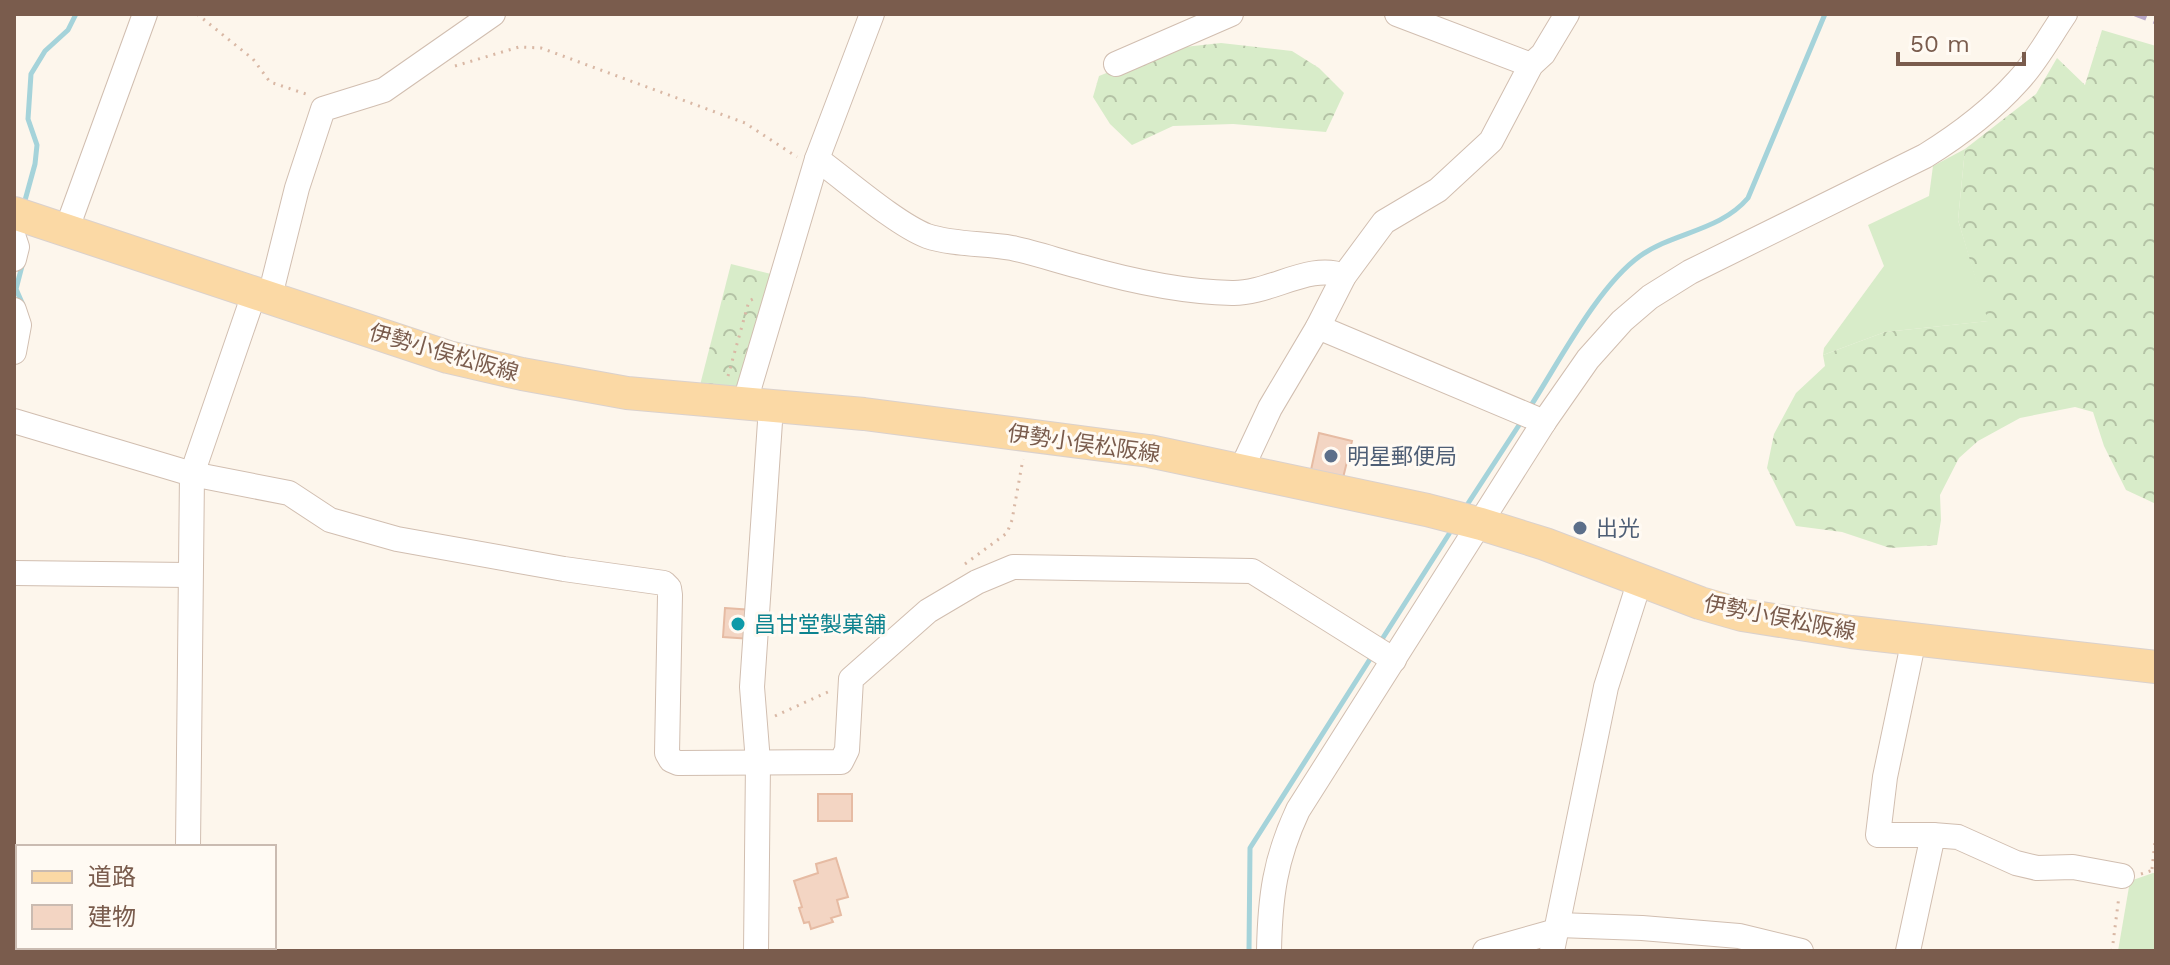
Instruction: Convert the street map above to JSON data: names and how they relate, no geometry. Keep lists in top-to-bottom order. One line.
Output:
{"streets":{"main road":["伊勢小俣松阪線"]},"places":["明星郵便局","出光","昌甘堂製菓舗"],"legend":["道路","建物"],"scale_bar":"50 m"}
